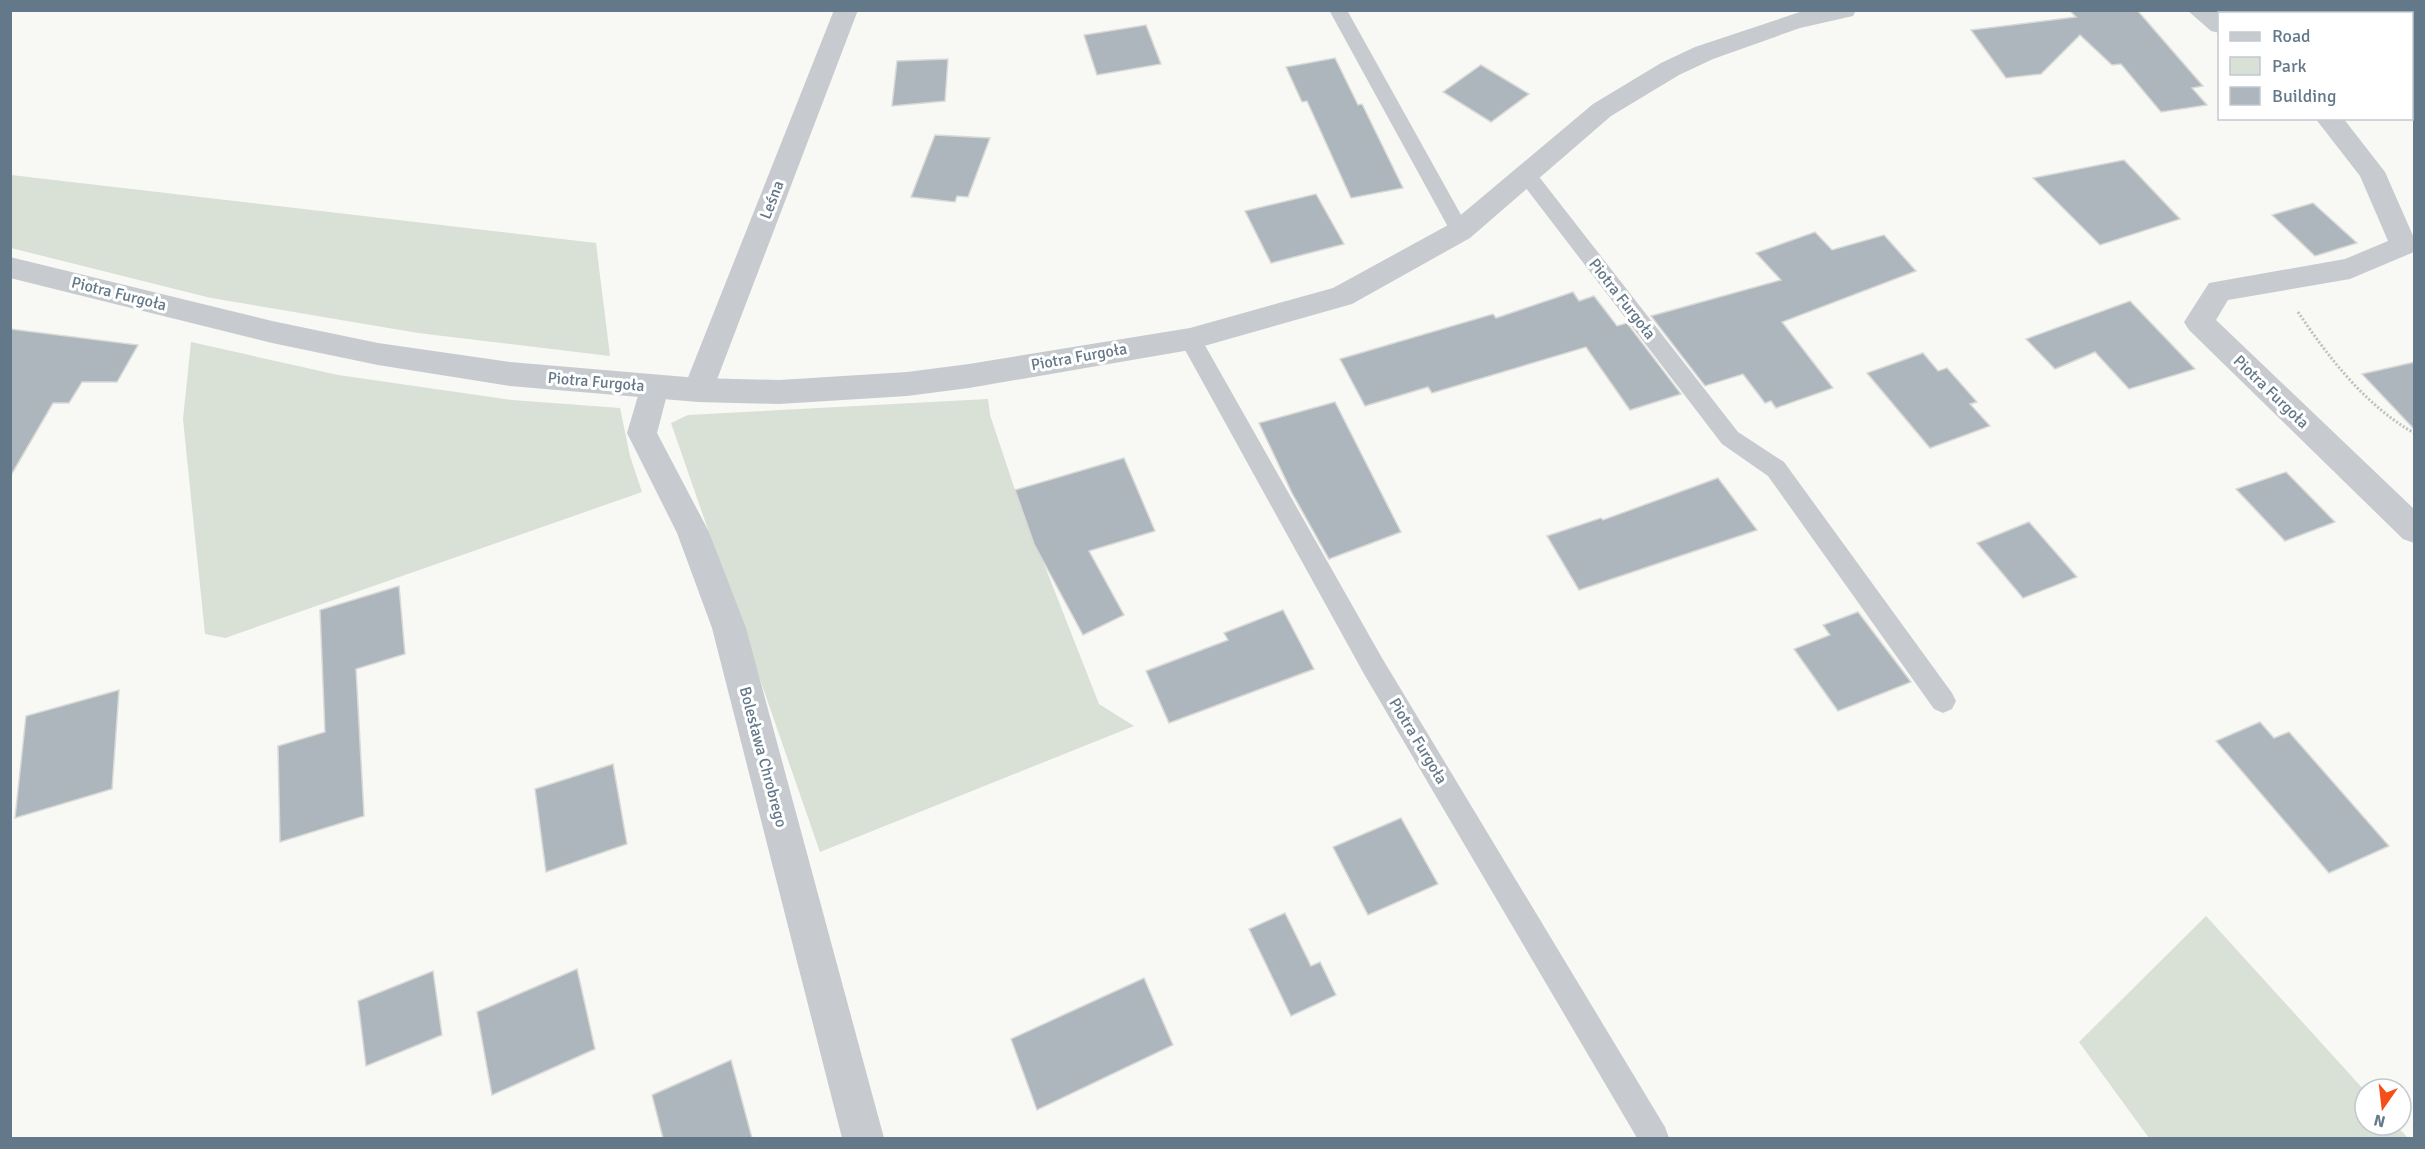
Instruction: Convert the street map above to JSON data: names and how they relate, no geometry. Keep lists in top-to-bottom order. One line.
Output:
{"streets":{"street":["Leśna","Piotra Furgoła","Bolesława Chrobrego"]},"crossings":[["Leśna","Piotra Furgoła"],["Piotra Furgoła","Bolesława Chrobrego"]],"legend":["Road","Park","Building"],"north":"bottom"}
